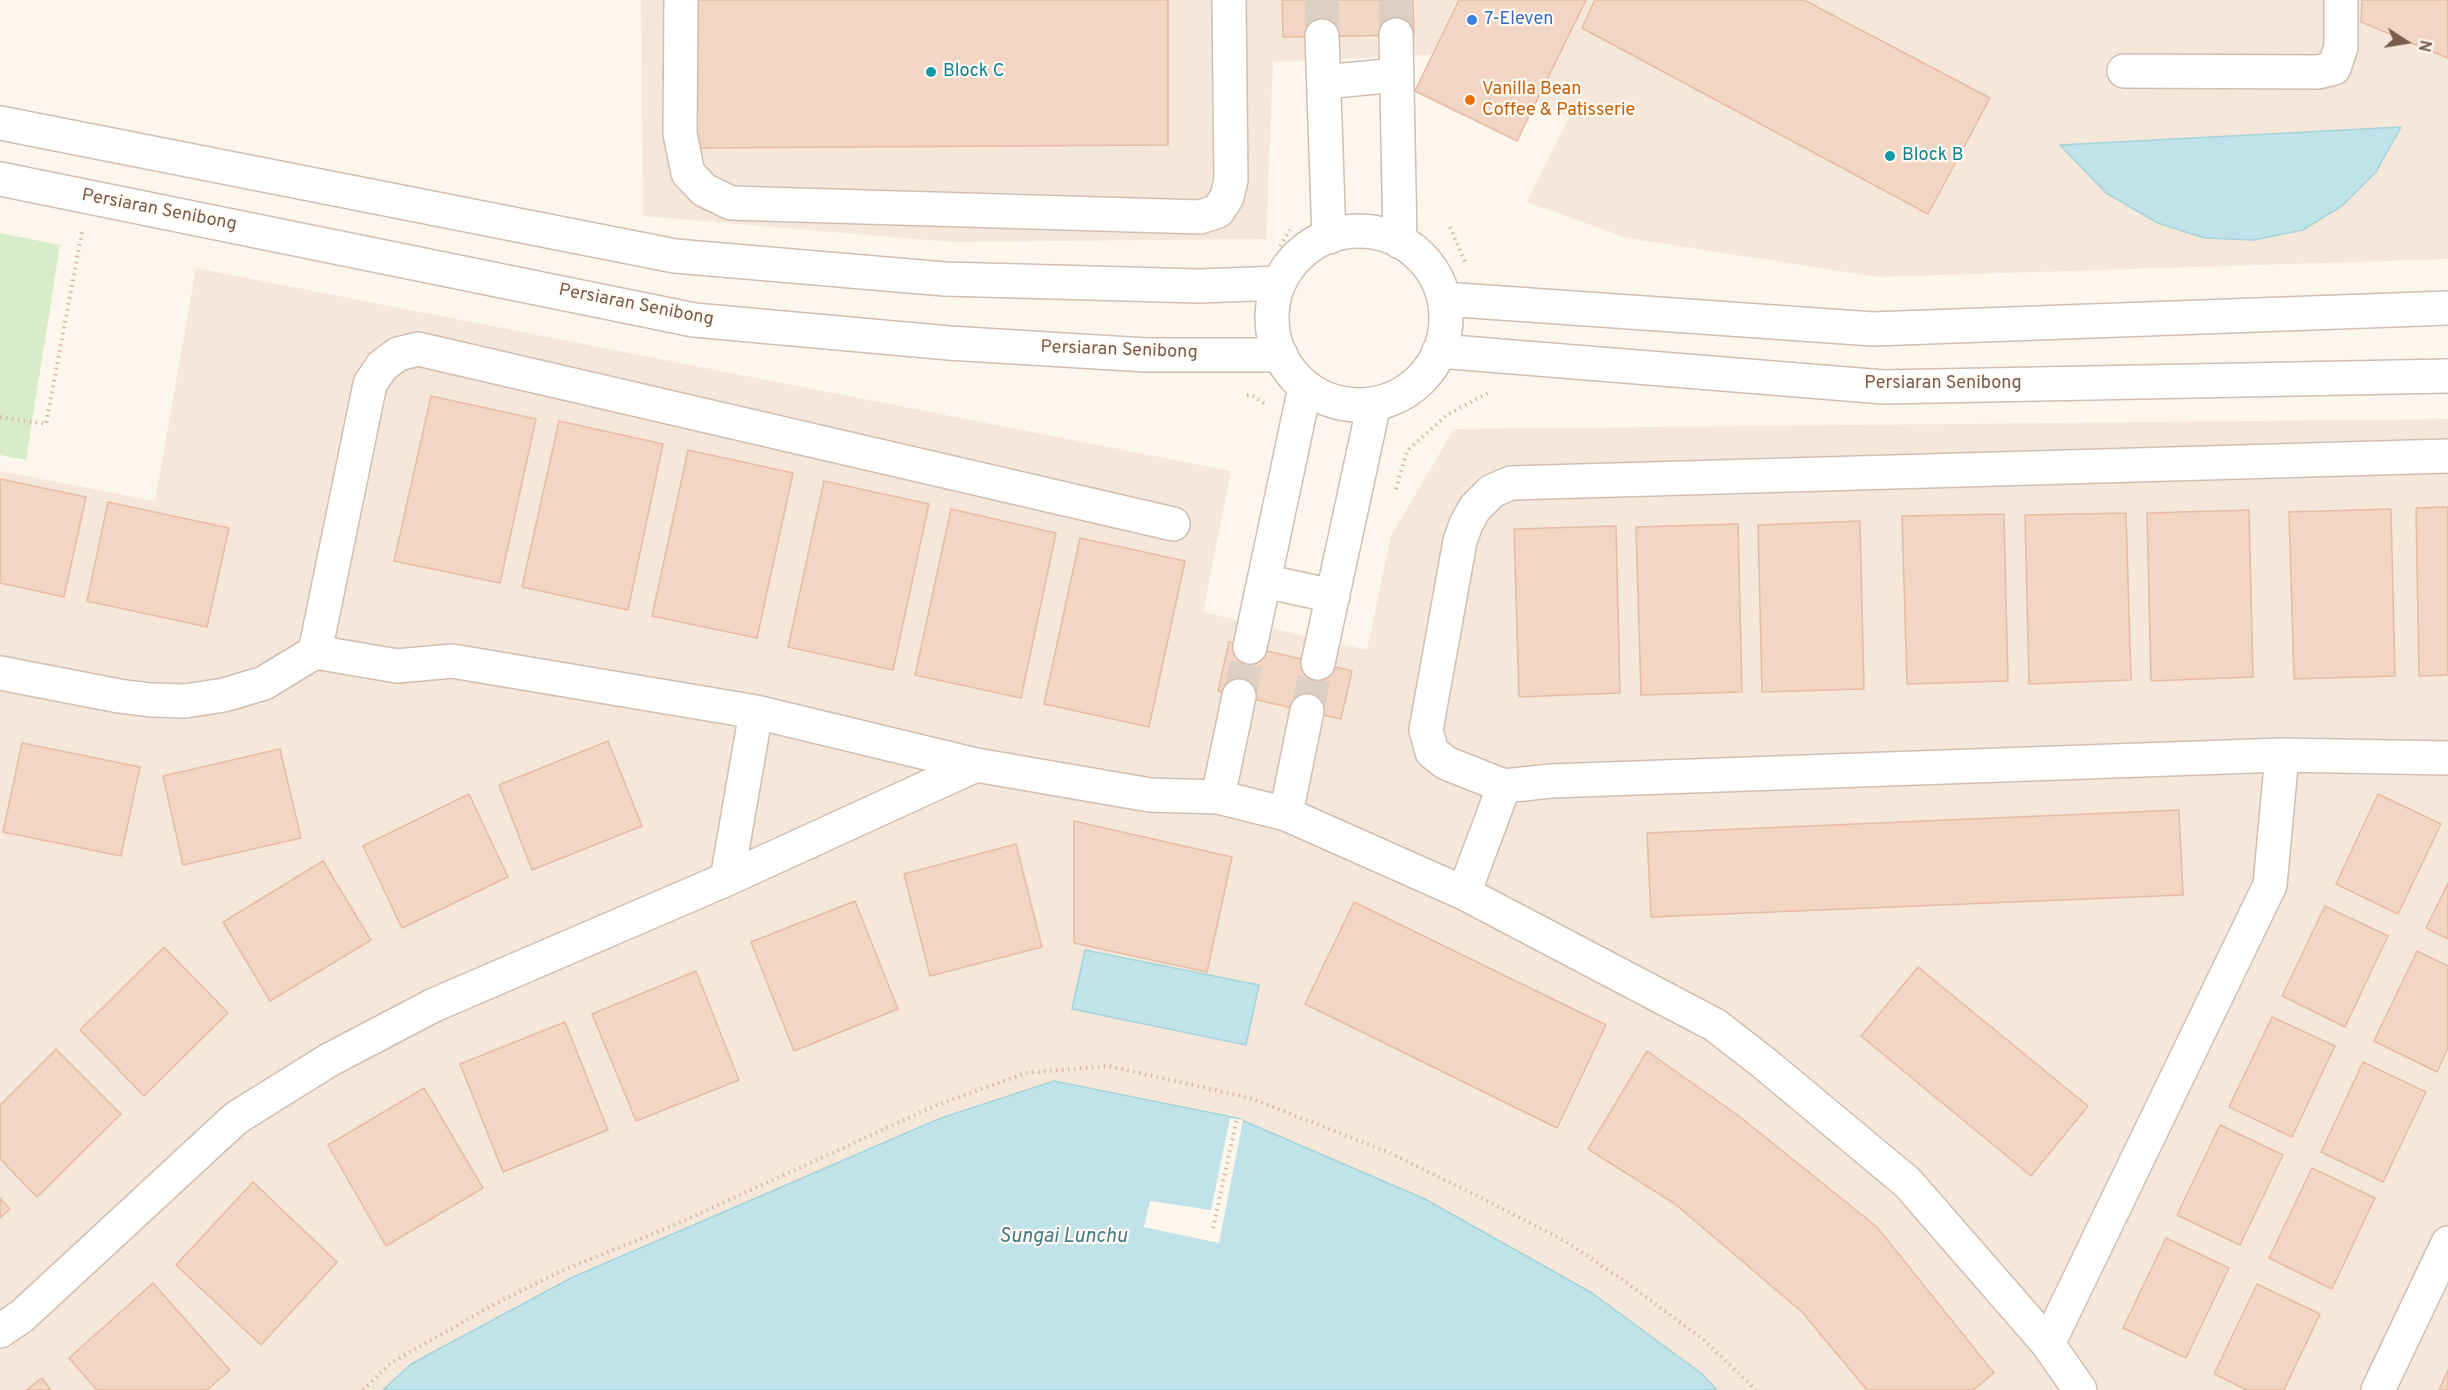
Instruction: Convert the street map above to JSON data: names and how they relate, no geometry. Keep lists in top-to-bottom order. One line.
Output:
{"streets":{"street":["Persiaran Senibong"]},"water":["Sungai Lunchu"],"places":["7-Eleven","Block C","Vanilla Bean Coffee & Patisserie","Block B"],"north":"right"}
